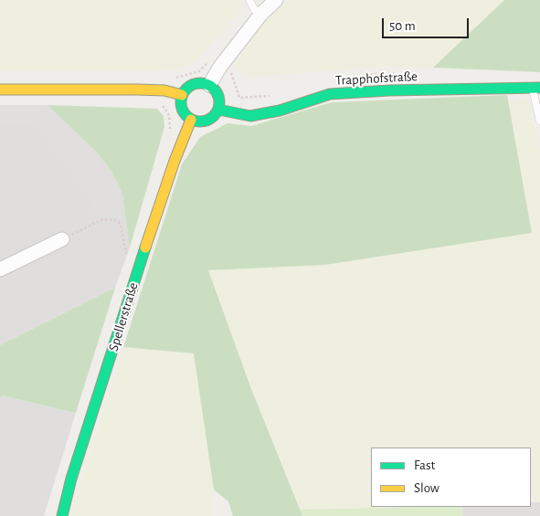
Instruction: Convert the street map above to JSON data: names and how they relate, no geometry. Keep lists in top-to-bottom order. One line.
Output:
{"streets":{"street":["Trapphofstraße","Spellerstraße"]},"crossings":[["Trapphofstraße","Spellerstraße"]],"legend":["Fast","Slow"],"scale_bar":"50 m"}
